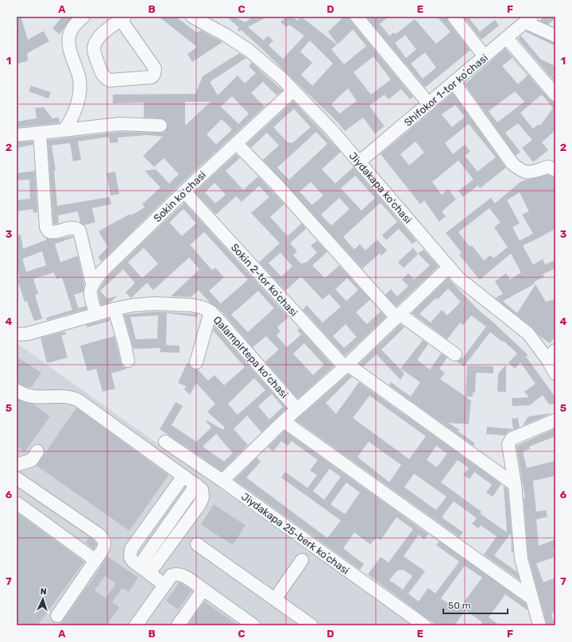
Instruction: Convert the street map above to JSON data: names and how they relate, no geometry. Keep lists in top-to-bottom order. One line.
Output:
{"streets":{"street":["Shifokor 1-tor koʼchasi","Jiydakapa ko'chasi","Sokin koʻchasi","Sokin 2-tor koʼchasi","Qalampirtepa koʻchasi","Jiydakapa 25-berk koʼchasi"]},"crossings":[["Shifokor 1-tor koʼchasi","Jiydakapa ko'chasi"],["Jiydakapa ko'chasi","Sokin koʻchasi"],["Sokin koʻchasi","Sokin 2-tor koʼchasi"]],"scale_bar":"50 m","north":"top","grid":{"columns":["A","B","C","D","E","F"],"rows":["1","2","3","4","5","6","7"]}}
